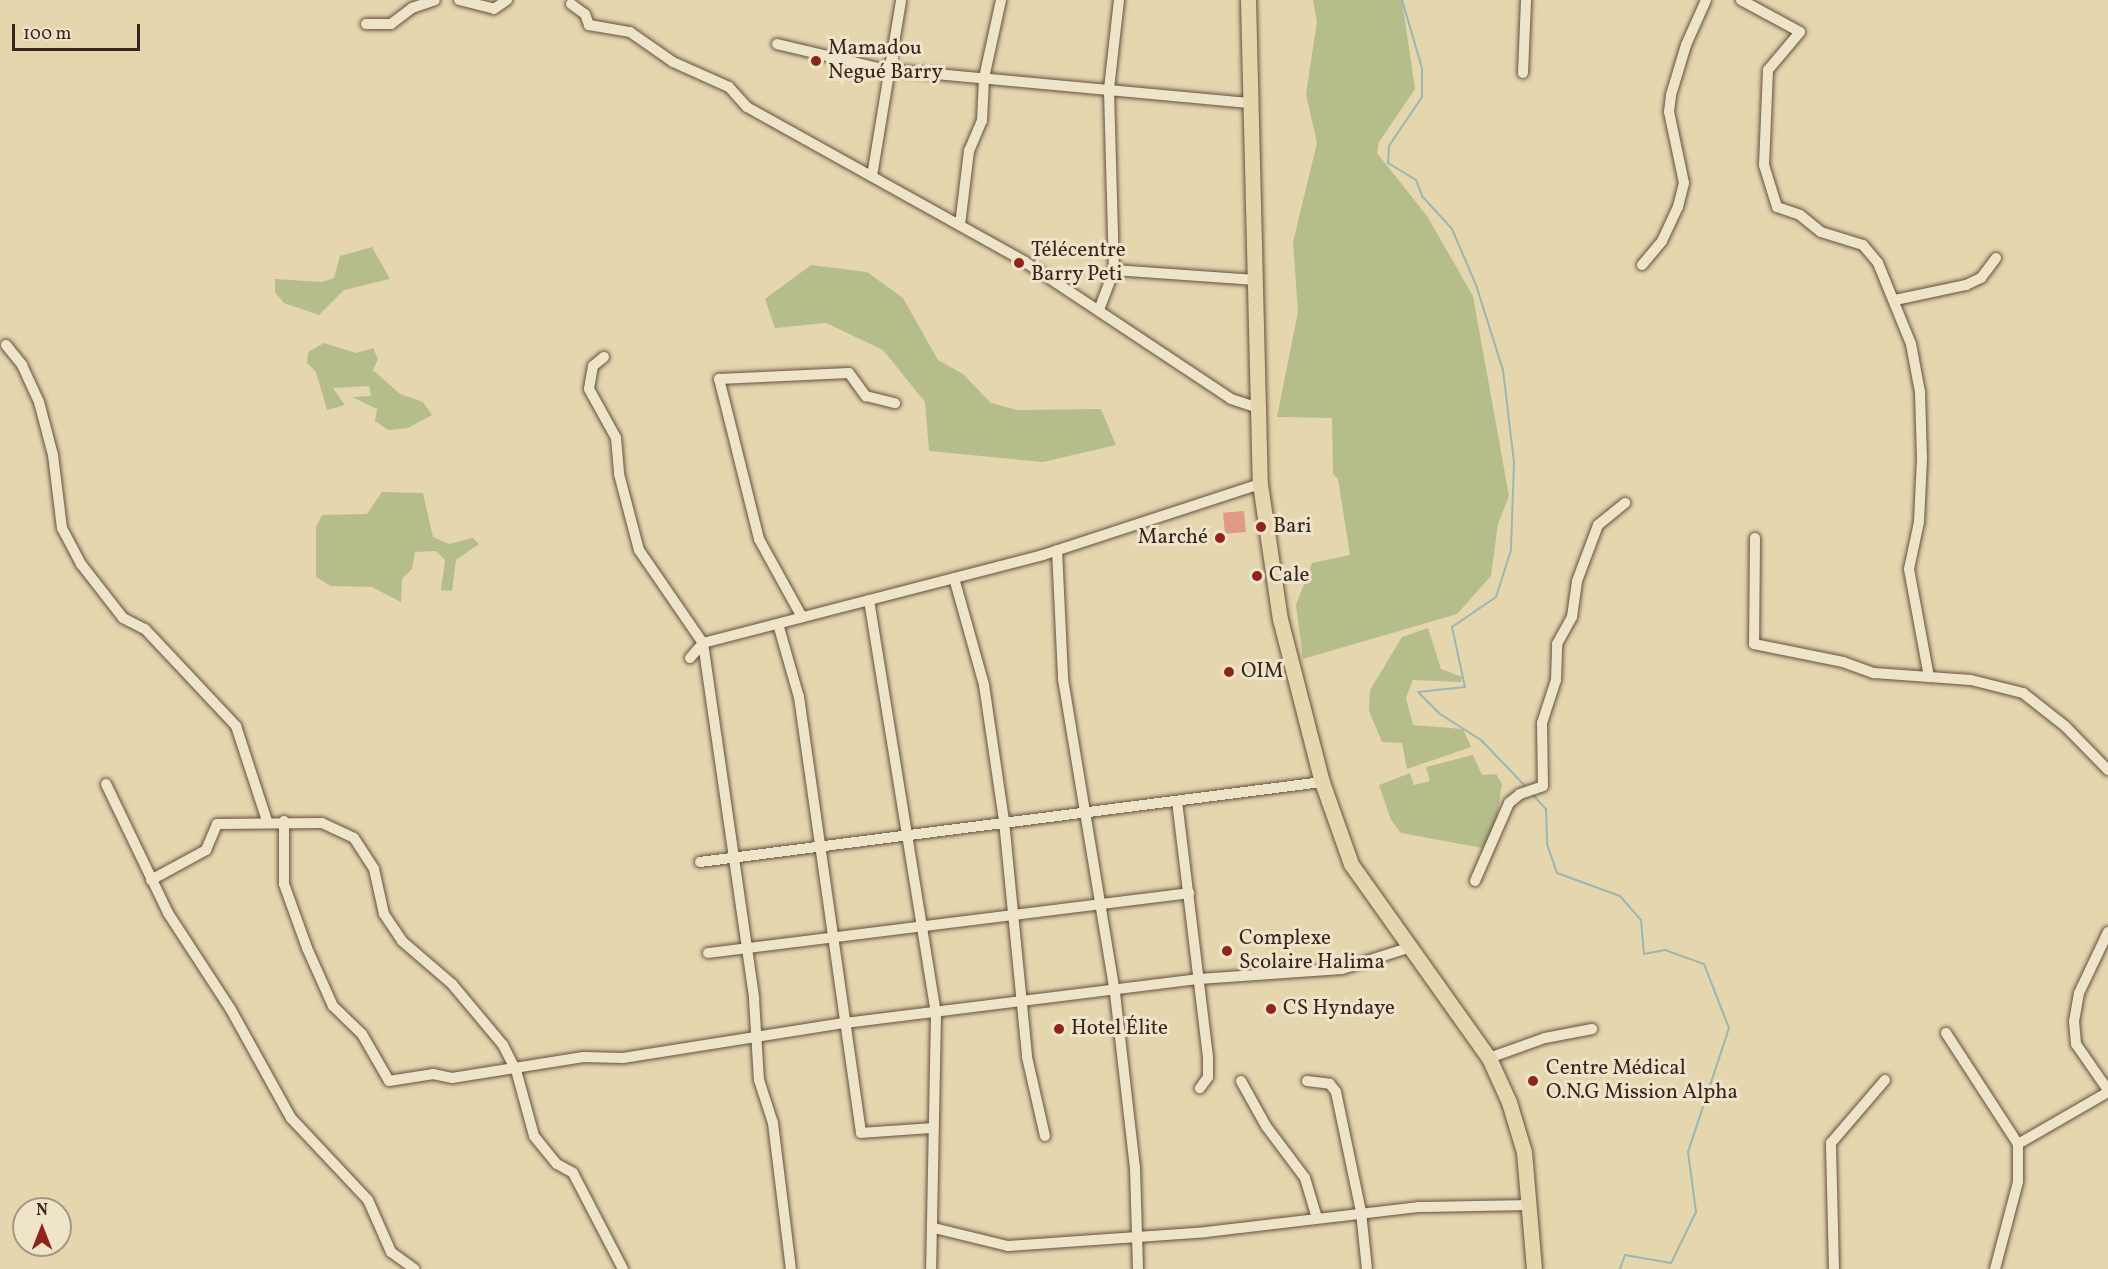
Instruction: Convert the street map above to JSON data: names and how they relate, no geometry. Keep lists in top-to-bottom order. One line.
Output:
{"places":["Mamadou Negué Barry","Télécentre Barry Peti","Bari","Marché","Cale","OIM","Complexe Scolaire Halima","CS Hyndaye","Hotel Élite","Centre Médical O.N.G Mission Alpha"],"scale_bar":"100 m","north":"top"}
